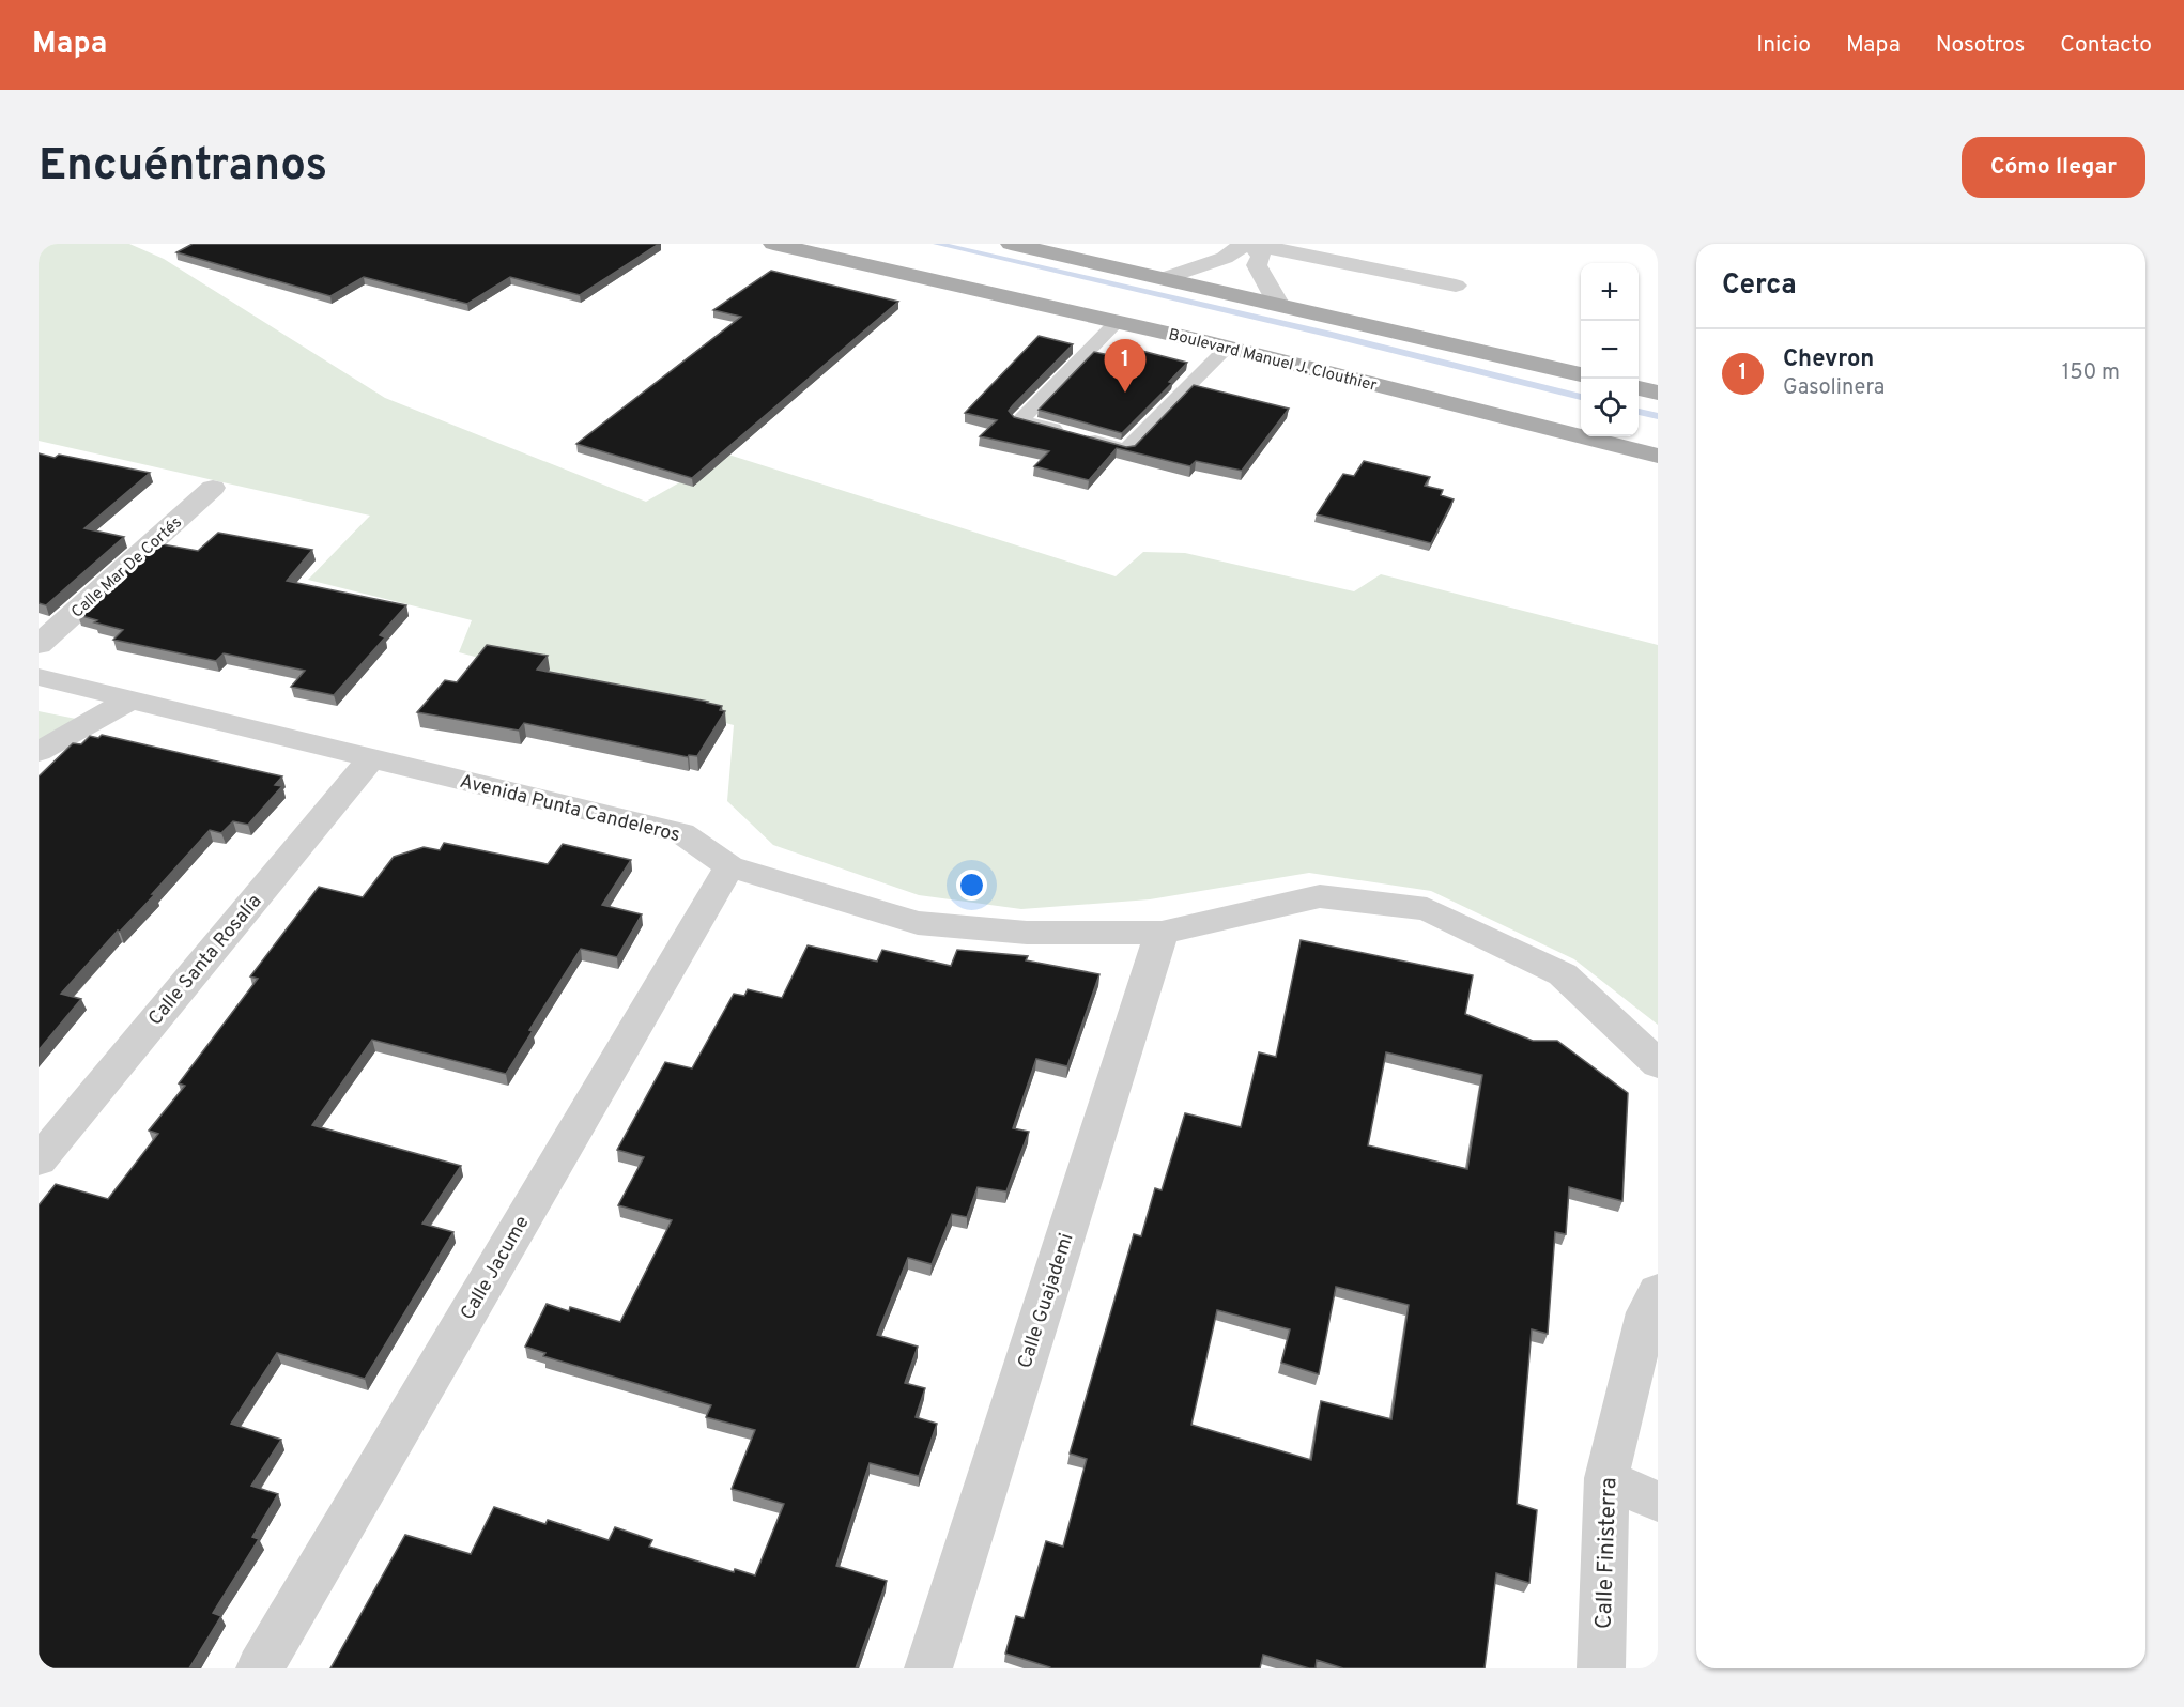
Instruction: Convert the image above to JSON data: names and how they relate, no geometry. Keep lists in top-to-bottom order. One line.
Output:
{"streets":{"main road":["Boulevard Manuel J. Clouthier"],"street":["Calle Mar De Cortés","Avenida Punta Candeleros","Calle Santa Rosalía","Calle Jacume","Calle Guajademi","Calle Finisterra"]},"crossings":[["Avenida Punta Candeleros","Calle Santa Rosalía"],["Avenida Punta Candeleros","Calle Jacume"],["Avenida Punta Candeleros","Calle Guajademi"]],"page":{"header":"Mapa","nav":["Inicio","Mapa","Nosotros","Contacto"],"buttons":"Cómo llegar","title":"Encuéntranos","heading":"Cerca","map_buttons":["+","−"],"list":[{"mark":"1","name":"Chevron","note":"Gasolinera","value":"150 m"}],"pins":"1"}}
